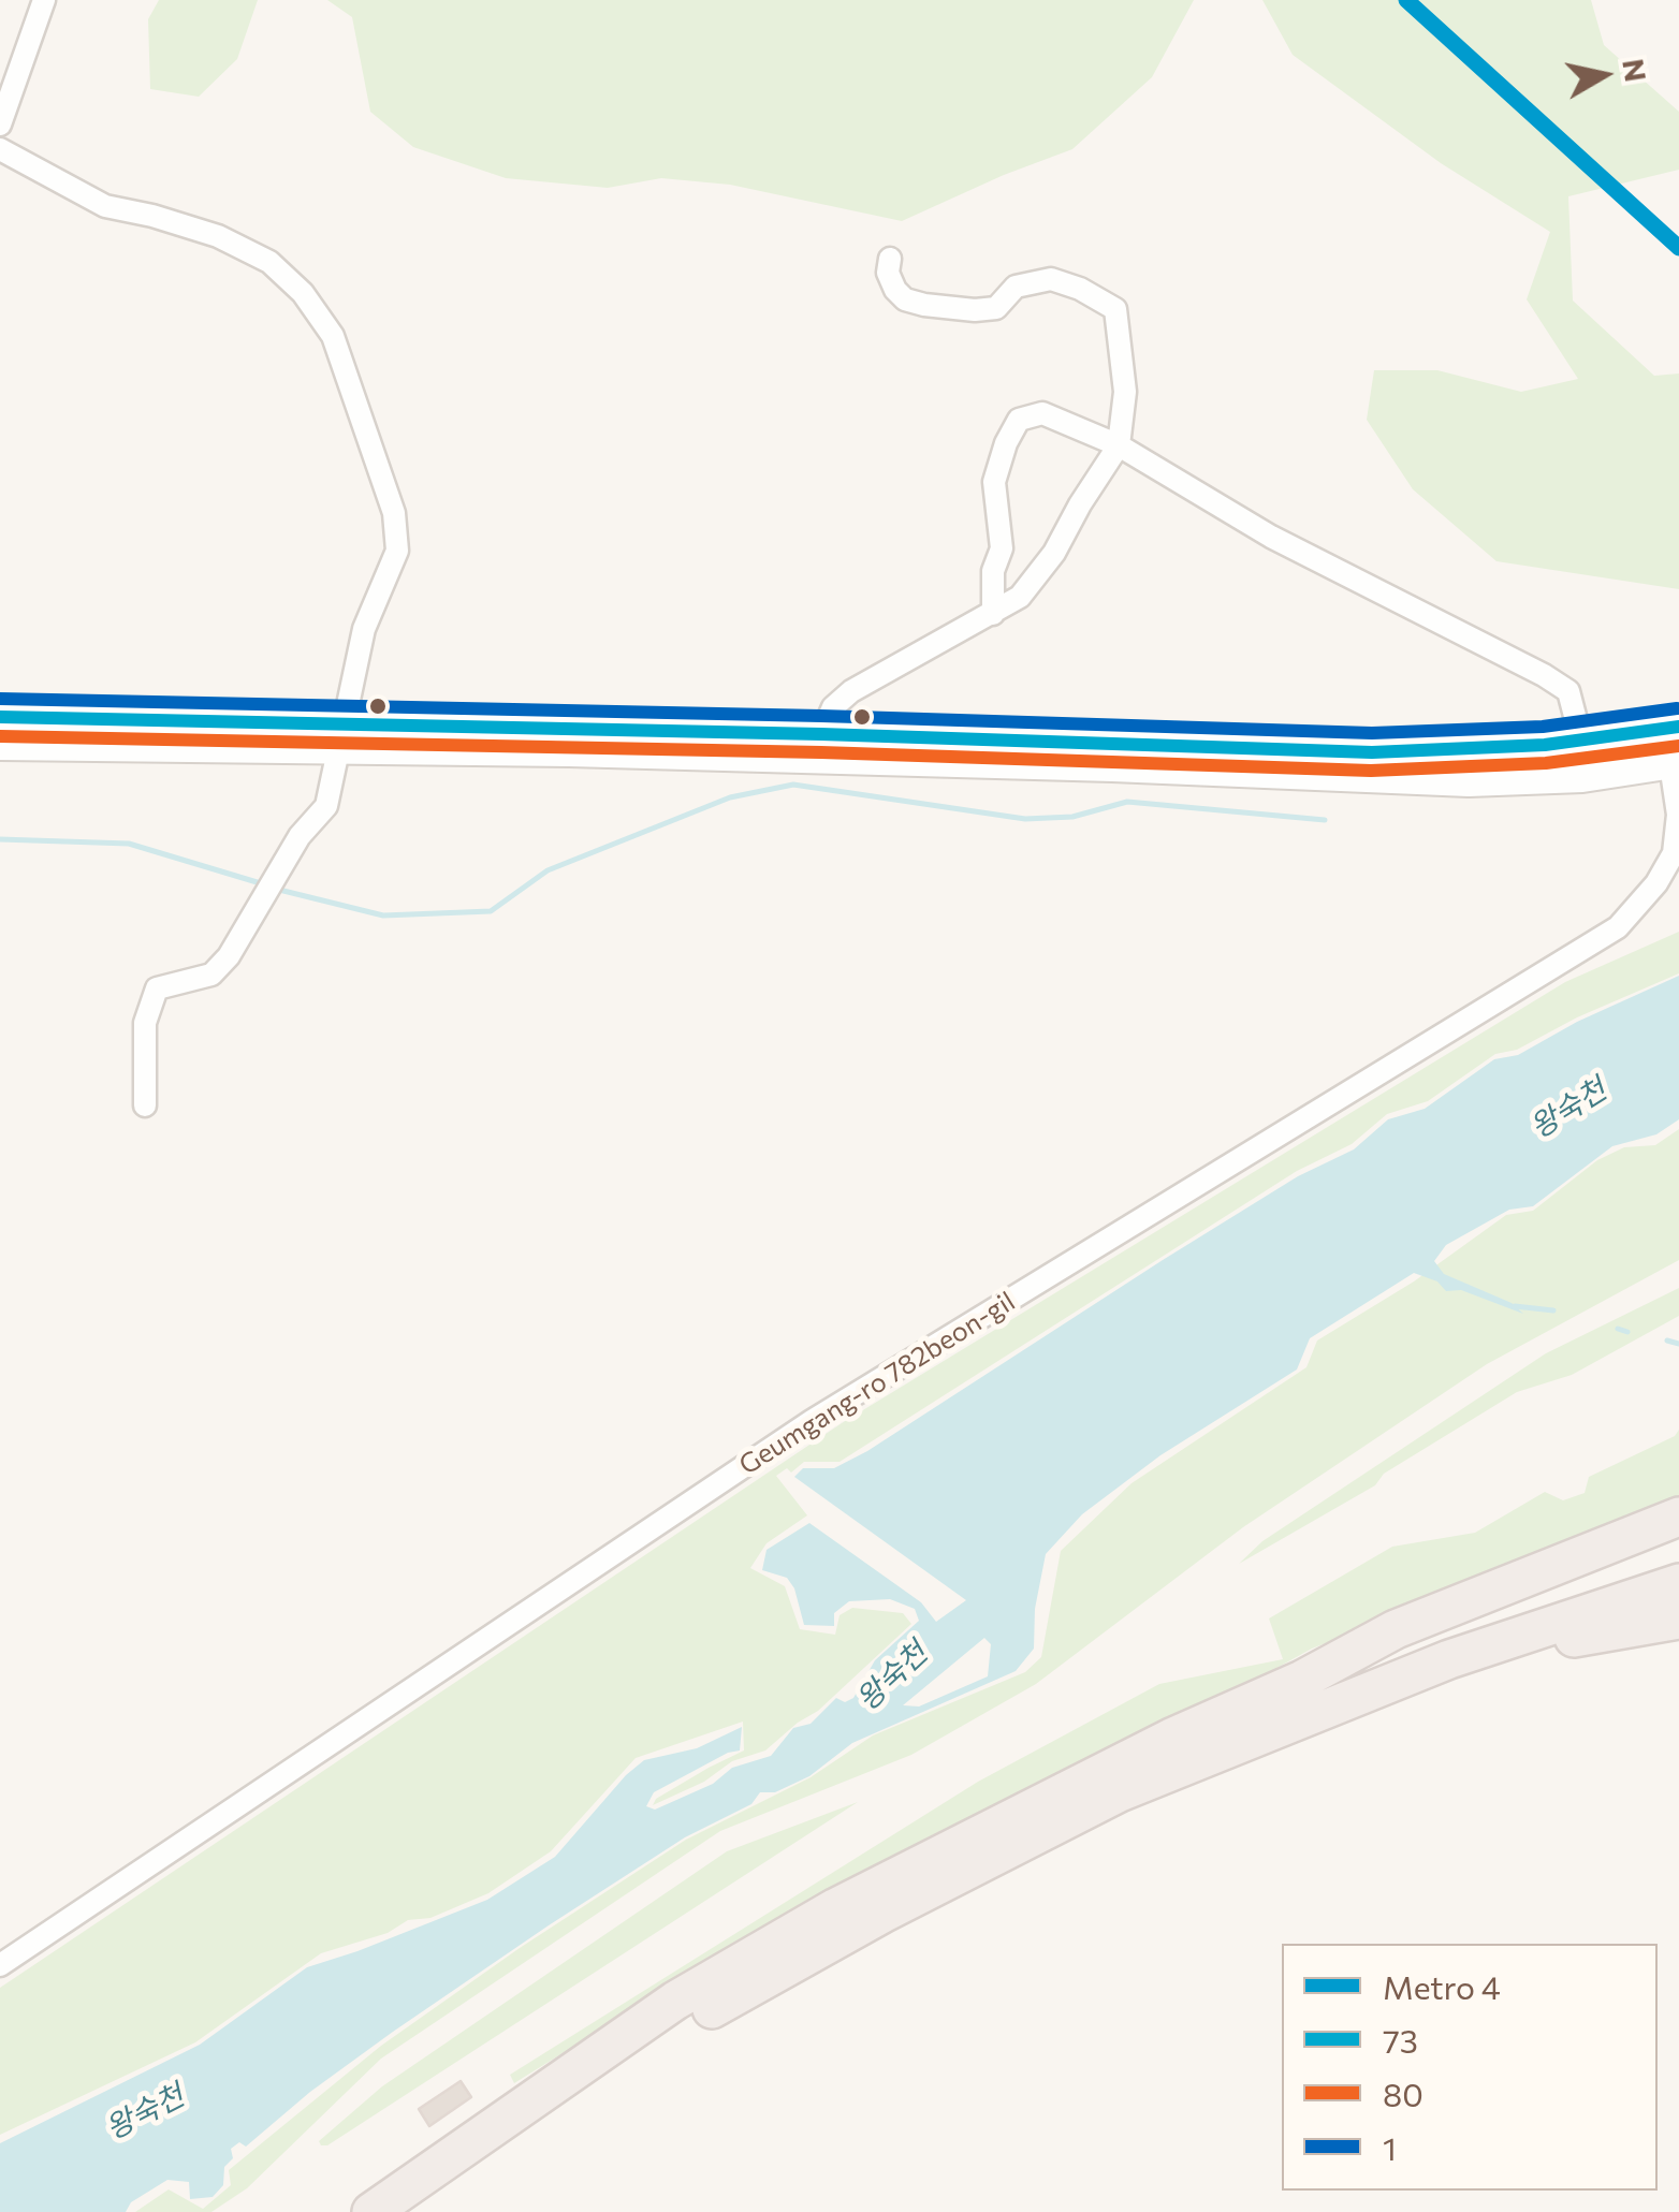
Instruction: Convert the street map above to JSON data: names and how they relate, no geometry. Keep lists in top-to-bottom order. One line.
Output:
{"streets":{"street":["Geumgang-ro 782beon-gil"]},"water":["왕숙천"],"lines":["metro line 4","transit line 1","transit line 73","transit line 80"],"legend":["Metro 4","73","80","1"],"north":"right"}
